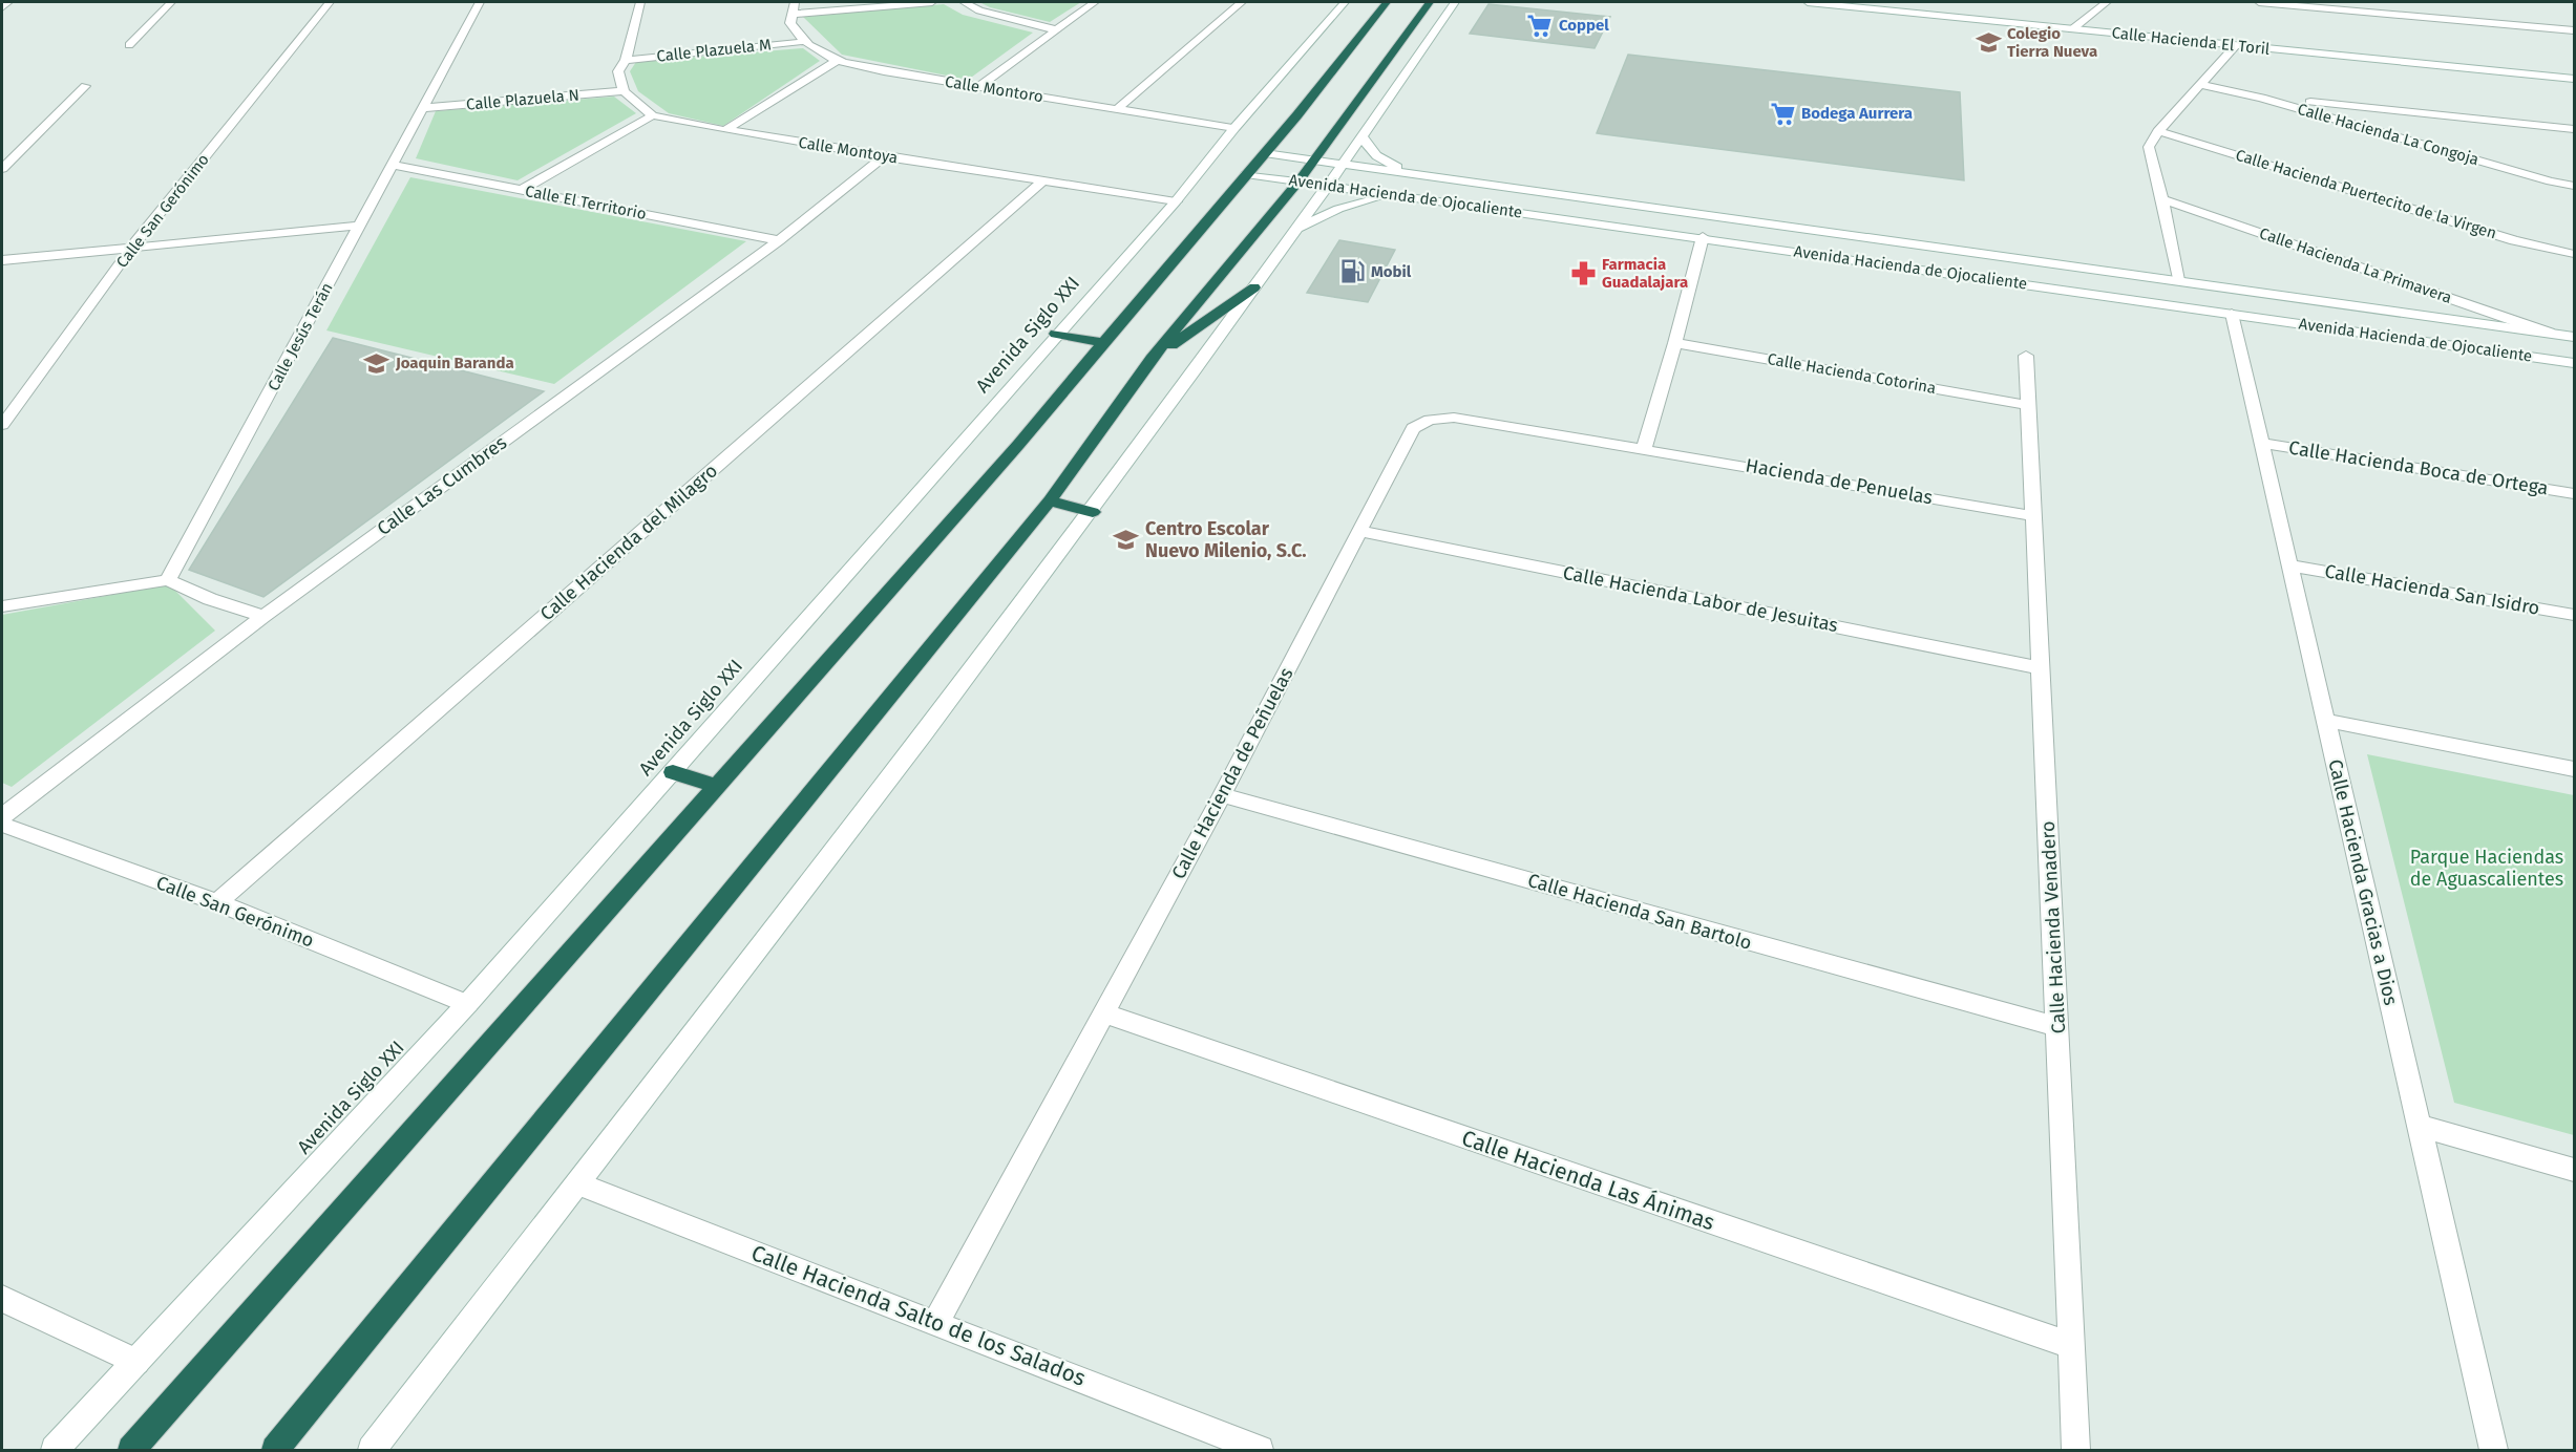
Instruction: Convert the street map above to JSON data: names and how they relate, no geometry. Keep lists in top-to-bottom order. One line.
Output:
{"streets":{"street":["Calle Hacienda El Toril","Calle Plazuela M","Calle Montoro","Calle Plazuela N","Calle Hacienda La Congoja","Calle Montoya","Calle Hacienda Puertecito de la Virgen","Avenida Hacienda de Ojocaliente","Calle El Territorio","Calle San Gerónimo","Calle Hacienda La Primavera","Avenida Siglo XXI","Calle Jesús Terán","Calle Hacienda Cotorina","Calle Hacienda Boca de Ortega","Hacienda de Penuelas","Calle Las Cumbres","Calle Hacienda del Milagro","Calle Hacienda San Isidro","Calle Hacienda Labor de Jesuitas","Calle Hacienda de Peñuelas","Calle Hacienda Gracias a Dios","Calle Hacienda San Bartolo","Calle Hacienda Venadero","Calle Hacienda Las Ánimas","Calle Hacienda Salto de los Salados"]},"crossings":[["Calle Plazuela M","Calle Montoro"],["Calle Montoro","Avenida Siglo XXI"],["Calle Plazuela N","Calle Montoya"],["Calle Plazuela N","Calle Jesús Terán"],["Calle Montoya","Avenida Siglo XXI"],["Calle Montoya","Calle Las Cumbres"],["Calle Montoya","Calle Hacienda del Milagro"],["Avenida Hacienda de Ojocaliente","Calle Hacienda La Primavera"],["Avenida Hacienda de Ojocaliente","Calle Hacienda Gracias a Dios"],["Calle El Territorio","Calle Jesús Terán"],["Calle El Territorio","Calle Las Cumbres"],["Calle San Gerónimo","Avenida Siglo XXI"],["Calle San Gerónimo","Calle Hacienda del Milagro"],["Calle Hacienda Cotorina","Calle Hacienda Venadero"],["Calle Hacienda Boca de Ortega","Calle Hacienda Gracias a Dios"],["Hacienda de Penuelas","Calle Hacienda de Peñuelas"],["Hacienda de Penuelas","Calle Hacienda Venadero"],["Calle Hacienda San Isidro","Calle Hacienda Gracias a Dios"],["Calle Hacienda Labor de Jesuitas","Calle Hacienda de Peñuelas"],["Calle Hacienda Labor de Jesuitas","Calle Hacienda Venadero"],["Calle Hacienda de Peñuelas","Calle Hacienda San Bartolo"],["Calle Hacienda de Peñuelas","Calle Hacienda Las Ánimas"],["Calle Hacienda de Peñuelas","Calle Hacienda Salto de los Salados"],["Calle Hacienda San Bartolo","Calle Hacienda Venadero"],["Calle Hacienda Venadero","Calle Hacienda Las Ánimas"]],"parks":["Parque Haciendas de Aguascalientes"],"places":{"supermarket":["Coppel","Bodega Aurrera"],"school or university":["Colegio Tierra Nueva","Joaquin Baranda","Centro Escolar Nuevo Milenio, S.C."],"fuel station":["Mobil"],"pharmacy":["Farmacia Guadalajara"]}}
